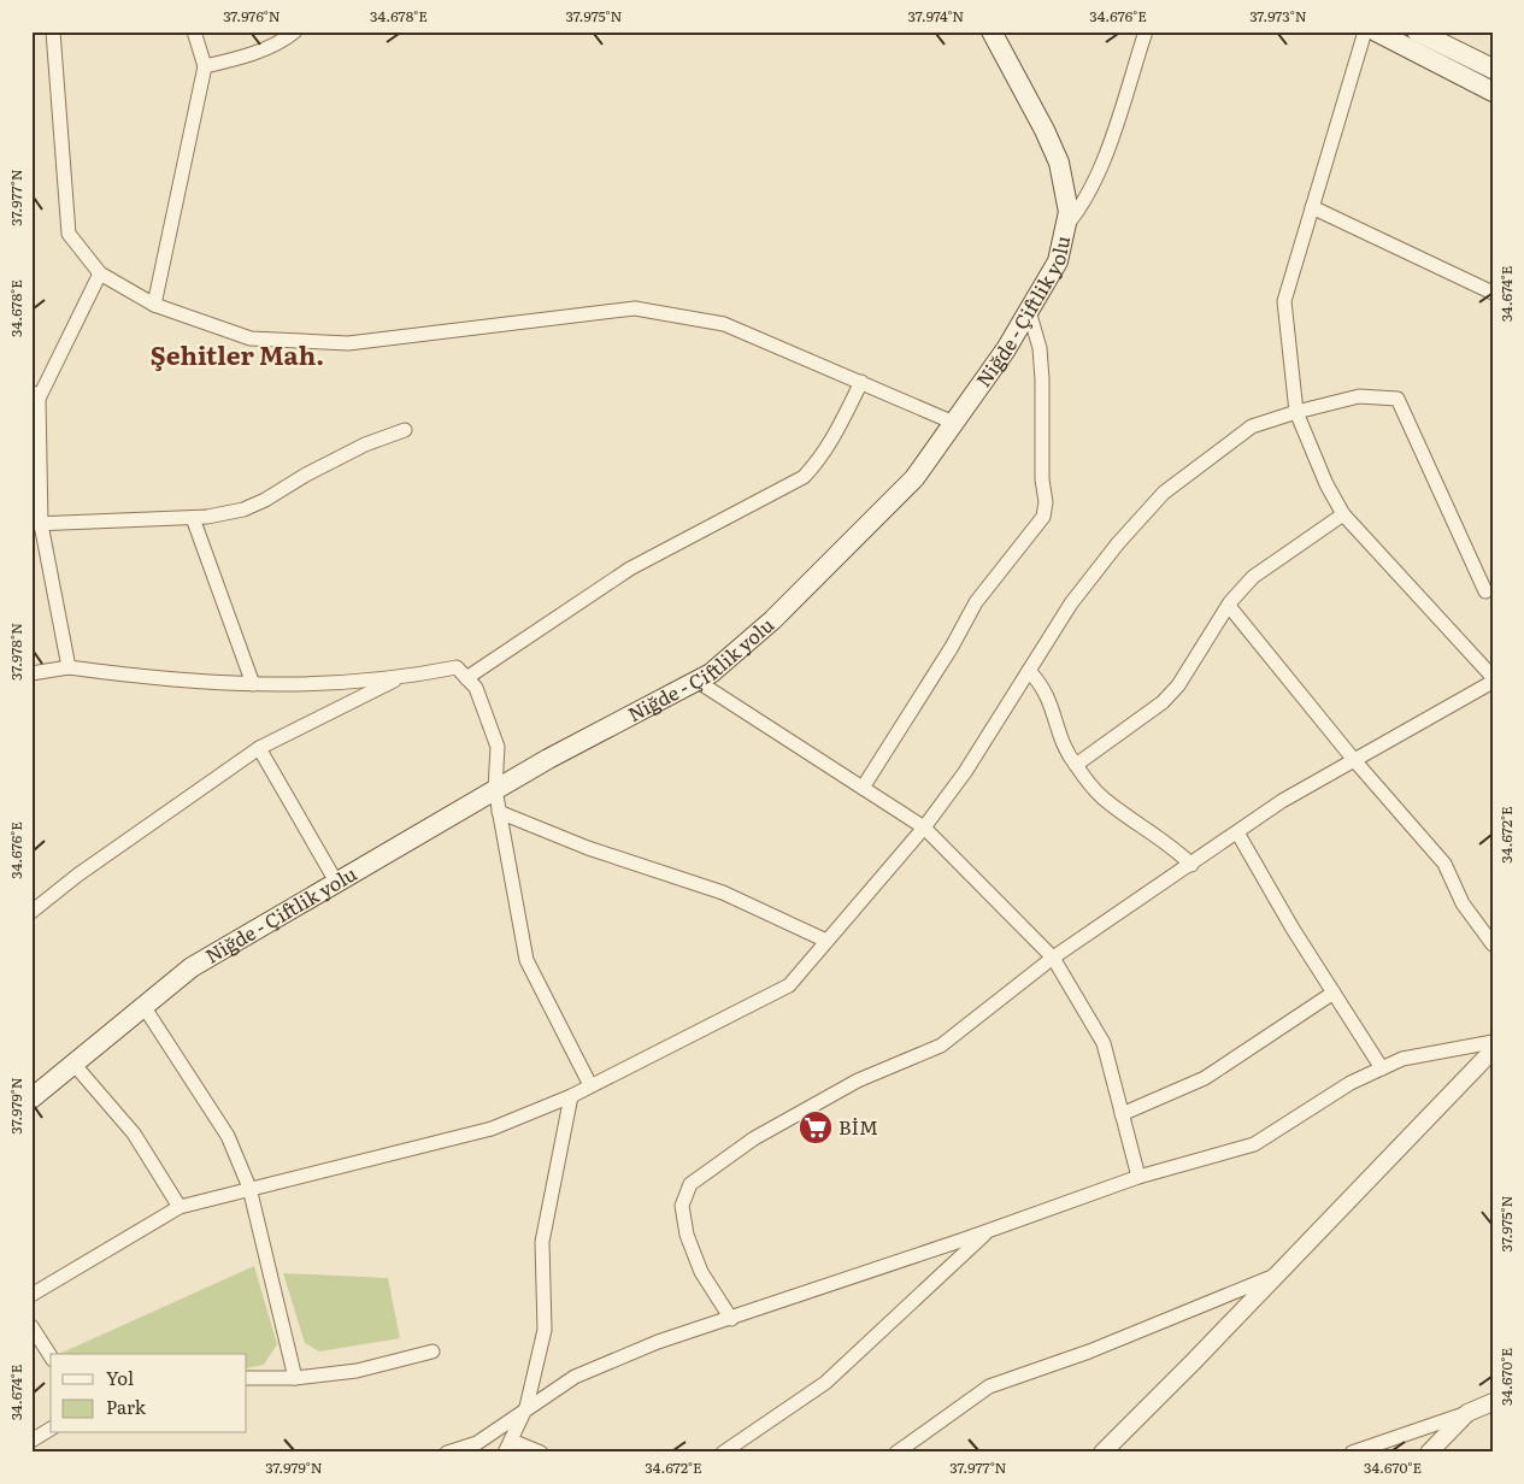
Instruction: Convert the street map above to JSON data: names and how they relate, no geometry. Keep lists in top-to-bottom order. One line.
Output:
{"streets":{"main road":["Niğde - Çiftlik yolu"]},"districts":["Şehitler Mah."],"places":{"supermarket":["BİM"]},"legend":["Yol","Park"],"coordinates":["37.976°N","34.678°E","37.975°N","37.974°N","34.676°E","37.973°N","37.977°N","34.674°E","37.978°N","34.672°E","37.979°N","34.670°E"]}
